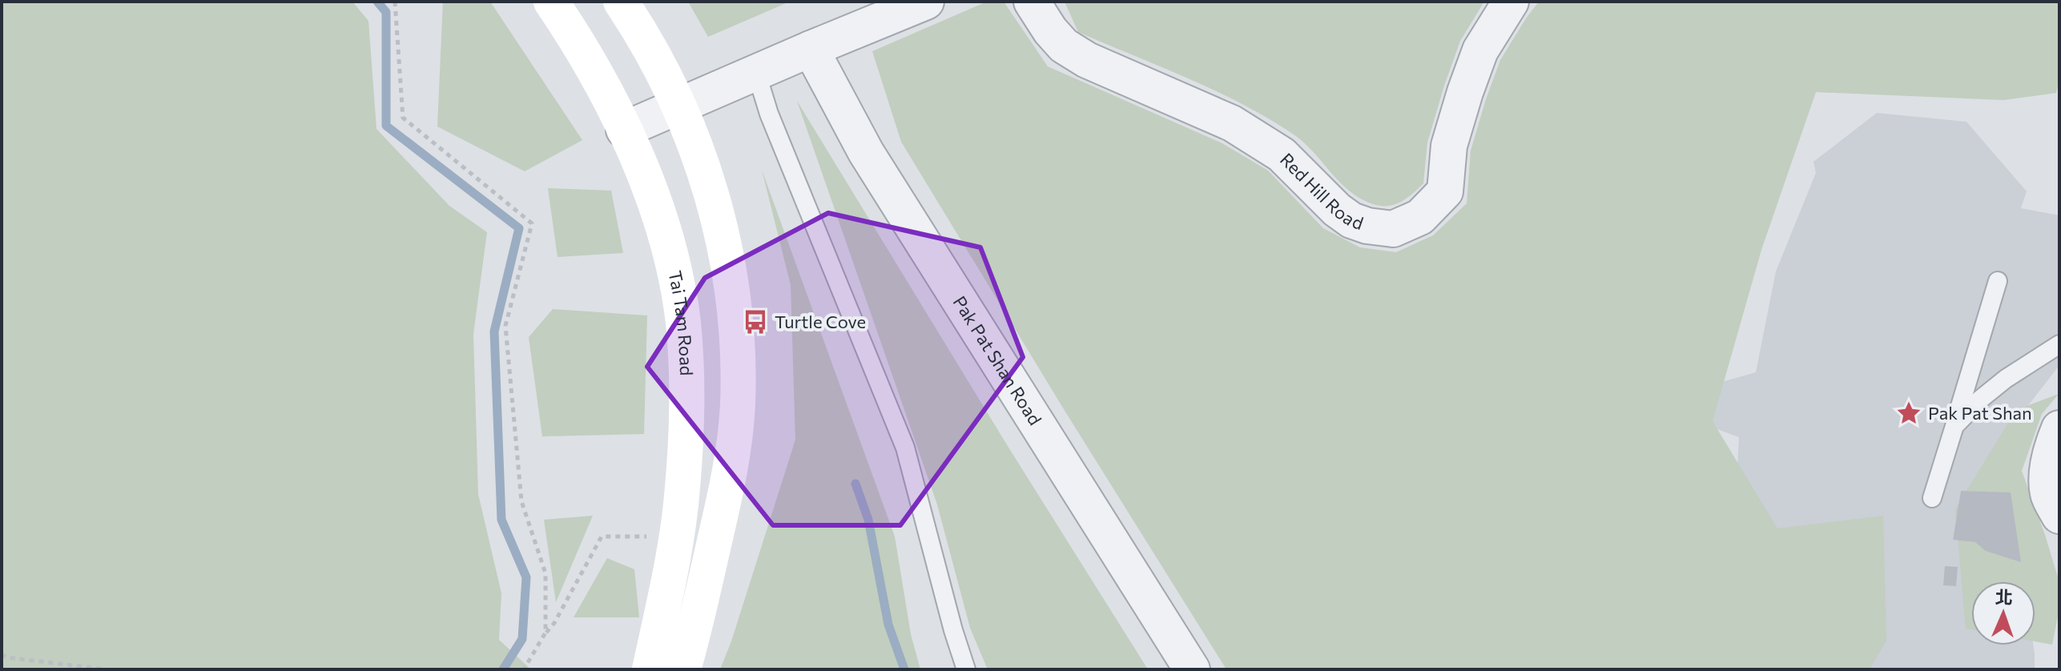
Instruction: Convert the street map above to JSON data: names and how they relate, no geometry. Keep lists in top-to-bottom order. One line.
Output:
{"streets":{"main road":["Tai Tam Road"],"street":["Red Hill Road","Pak Pat Shan Road"]},"places":{"bus stop":["Turtle Cove"],"place":["Pak Pat Shan"]},"north":"top"}
